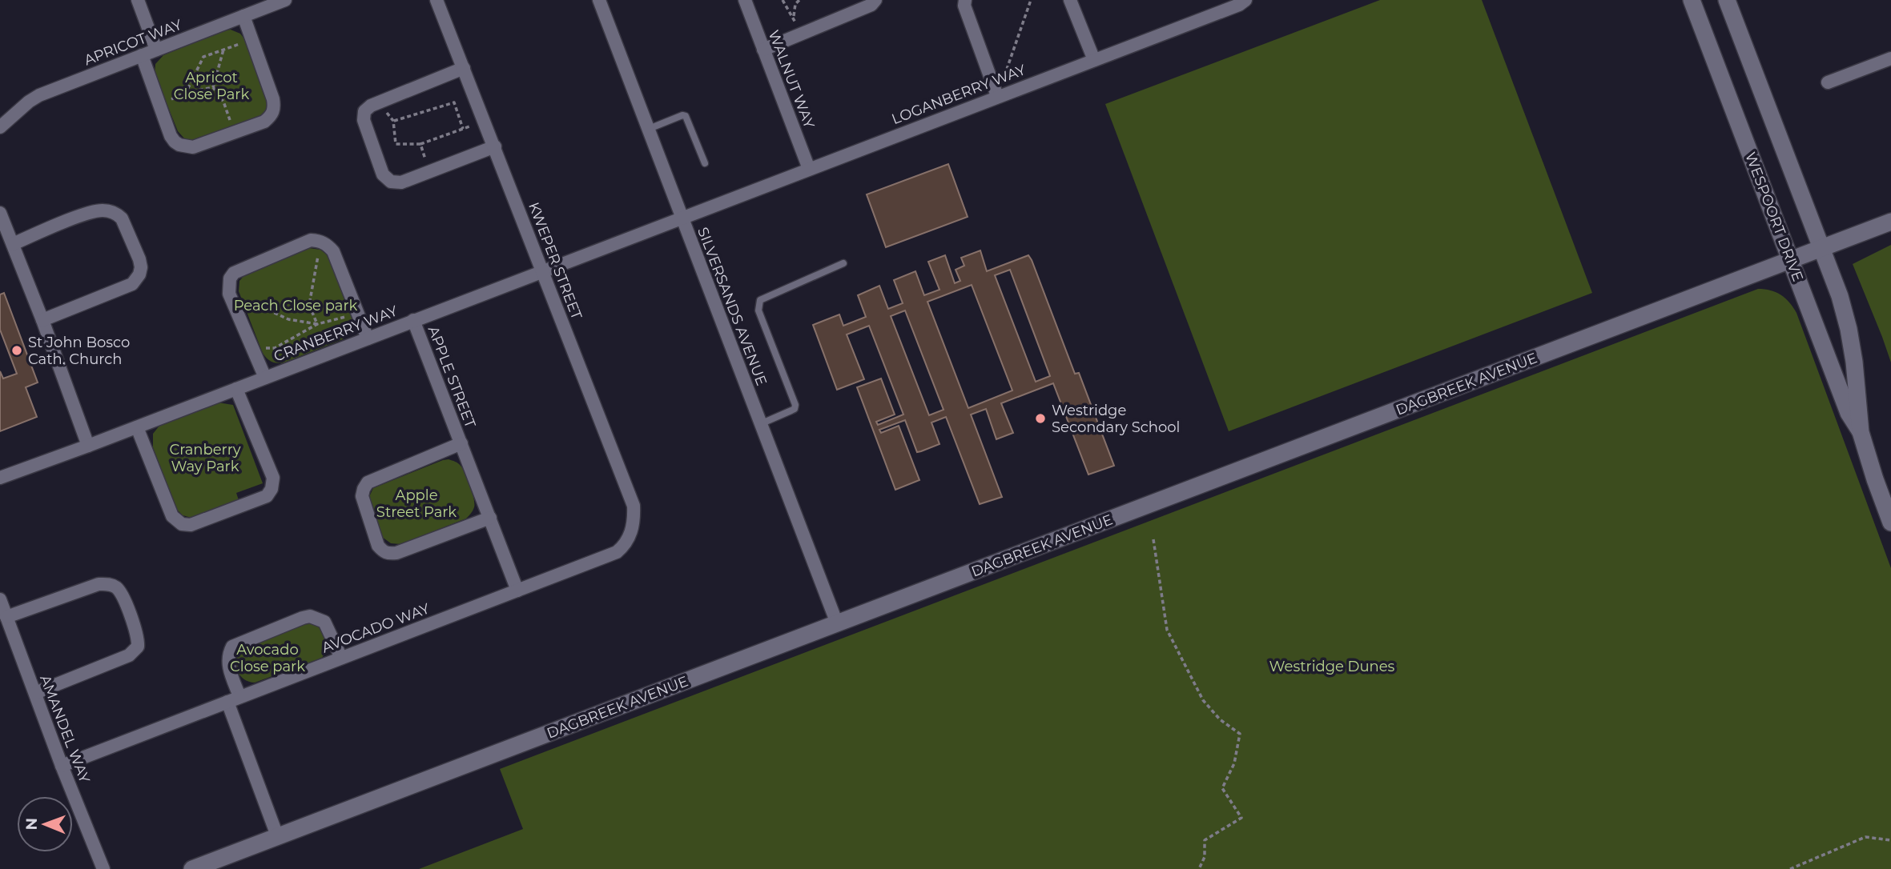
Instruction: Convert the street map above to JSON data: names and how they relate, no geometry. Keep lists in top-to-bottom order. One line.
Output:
{"streets":{"street":["APRICOT WAY","WALNUT WAY","LOGANBERRY WAY","WESPOORT DRIVE","KWEPER STREET","SILVERSANDS AVENUE","CRANBERRY WAY","APPLE STREET","DAGBREEK AVENUE","AVOCADO WAY","AMANDEL WAY"]},"crossings":[["WALNUT WAY","LOGANBERRY WAY"],["LOGANBERRY WAY","SILVERSANDS AVENUE"],["LOGANBERRY WAY","CRANBERRY WAY"],["WESPOORT DRIVE","DAGBREEK AVENUE"],["KWEPER STREET","CRANBERRY WAY"],["KWEPER STREET","AVOCADO WAY"],["SILVERSANDS AVENUE","CRANBERRY WAY"],["SILVERSANDS AVENUE","DAGBREEK AVENUE"],["CRANBERRY WAY","APPLE STREET"],["APPLE STREET","AVOCADO WAY"],["AVOCADO WAY","AMANDEL WAY"]],"parks":["Apricot Close Park","Peach Close park","Cranberry Way Park","Apple Street Park","Avocado Close park","Westridge Dunes"],"places":["St John Bosco Cath. Church","Westridge Secondary School"],"north":"left"}
